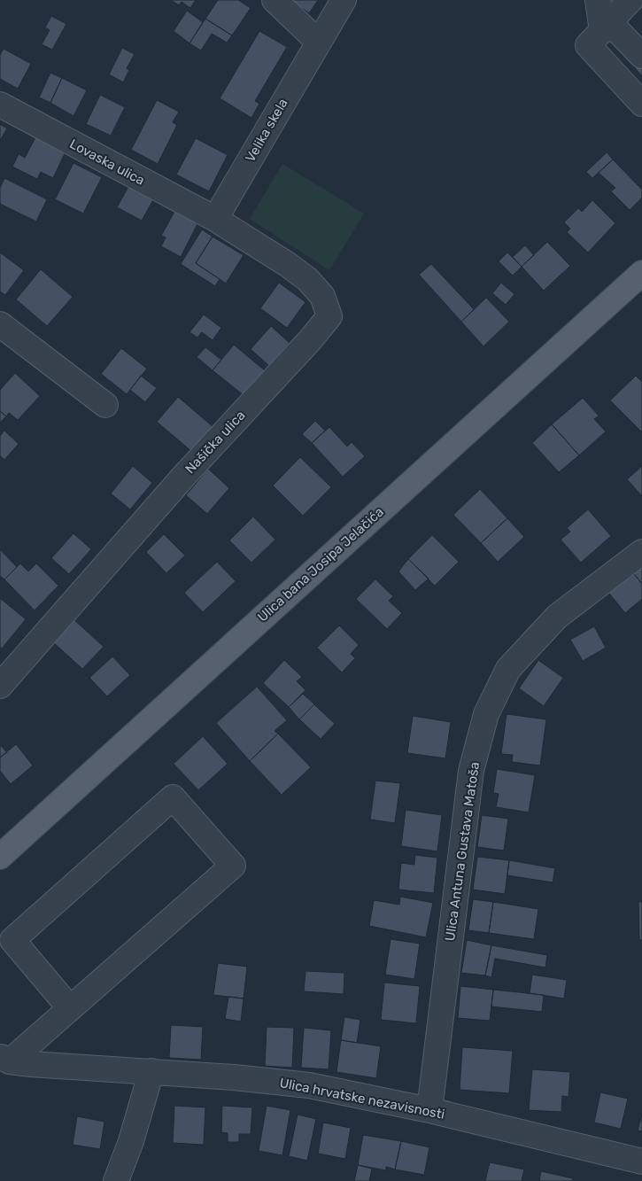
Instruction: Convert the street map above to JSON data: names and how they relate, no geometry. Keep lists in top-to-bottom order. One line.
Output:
{"streets":{"main road":["Ulica bana Josipa Jelačića"],"street":["Velika skela","Lovaska ulica","Našička ulica","Ulica Antuna Gustava Matoša","Ulica hrvatske nezavisnosti"]},"crossings":[["Velika skela","Lovaska ulica"],["Velika skela","Našička ulica"],["Lovaska ulica","Našička ulica"],["Ulica Antuna Gustava Matoša","Ulica hrvatske nezavisnosti"]]}
